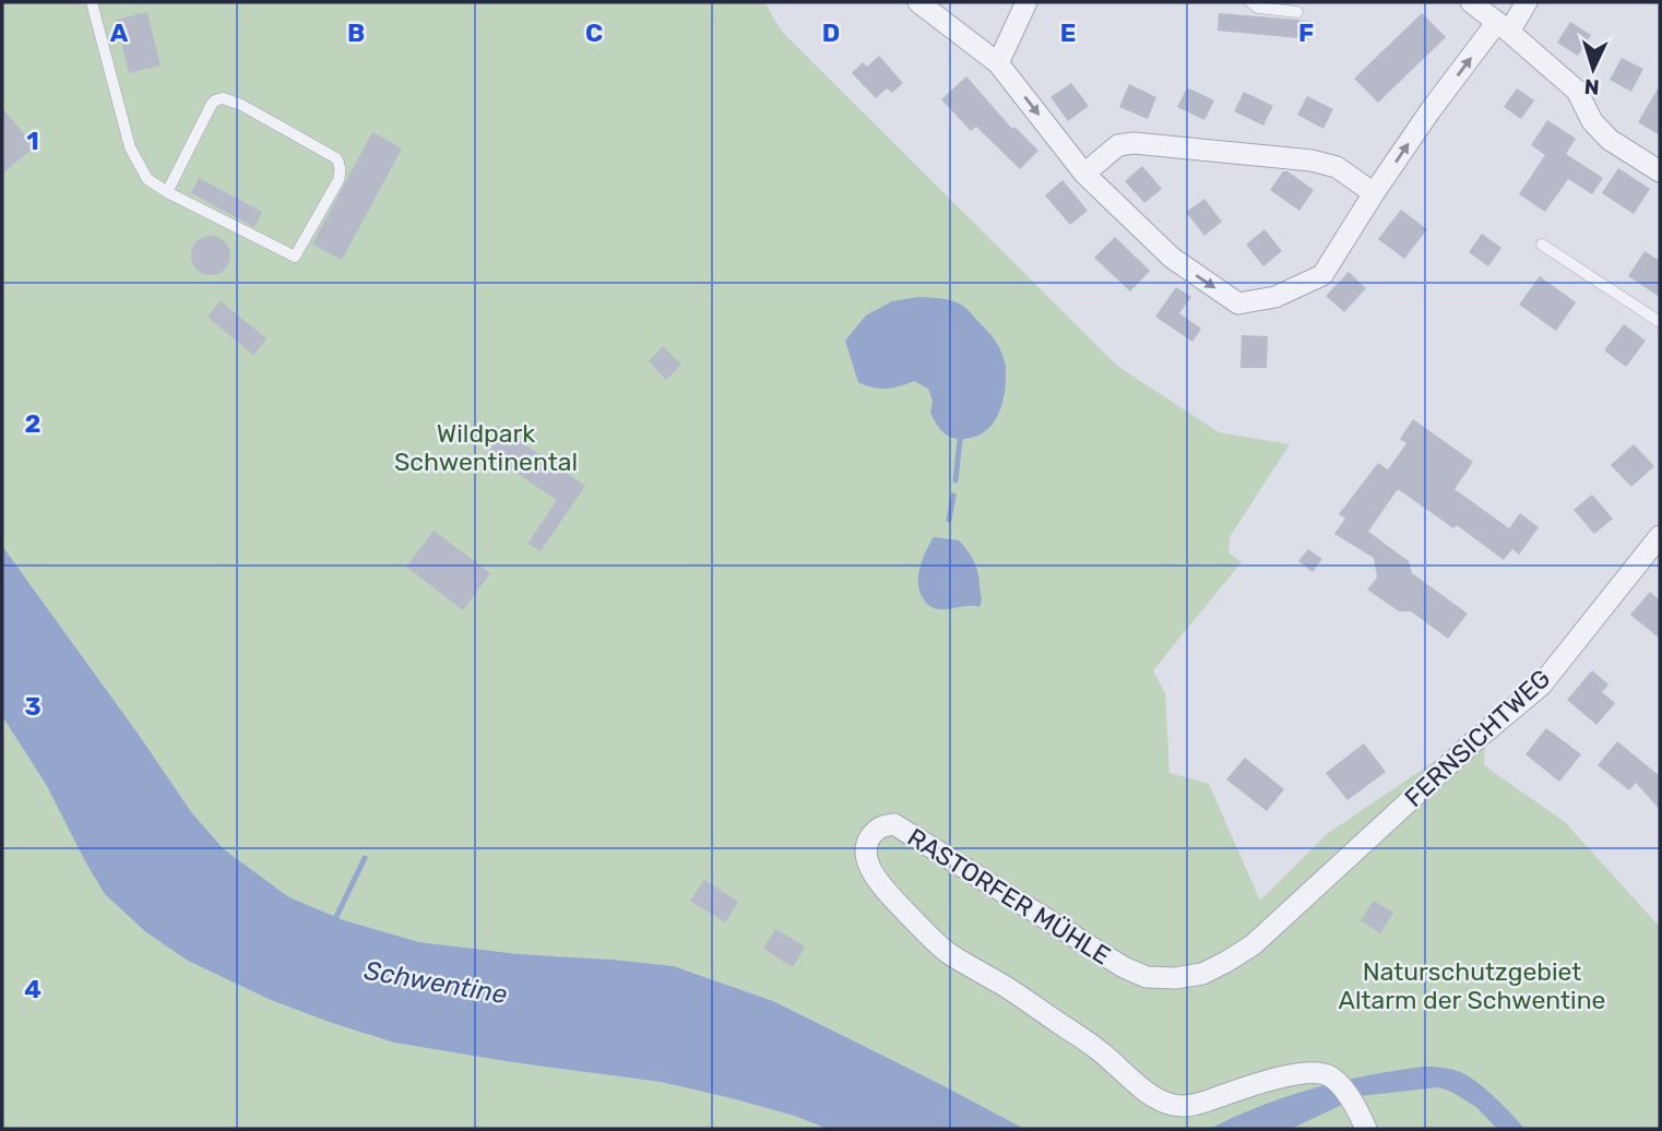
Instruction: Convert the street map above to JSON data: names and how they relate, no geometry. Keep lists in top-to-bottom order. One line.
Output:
{"streets":{"street":["FERNSICHTWEG","RASTORFER MÜHLE"]},"crossings":[["FERNSICHTWEG","RASTORFER MÜHLE"]],"water":["Schwentine"],"parks":["Wildpark Schwentinental","Naturschutzgebiet Altarm der Schwentine"],"north":"bottom","grid":{"columns":["A","B","C","D","E","F"],"rows":["1","2","3","4"]}}
